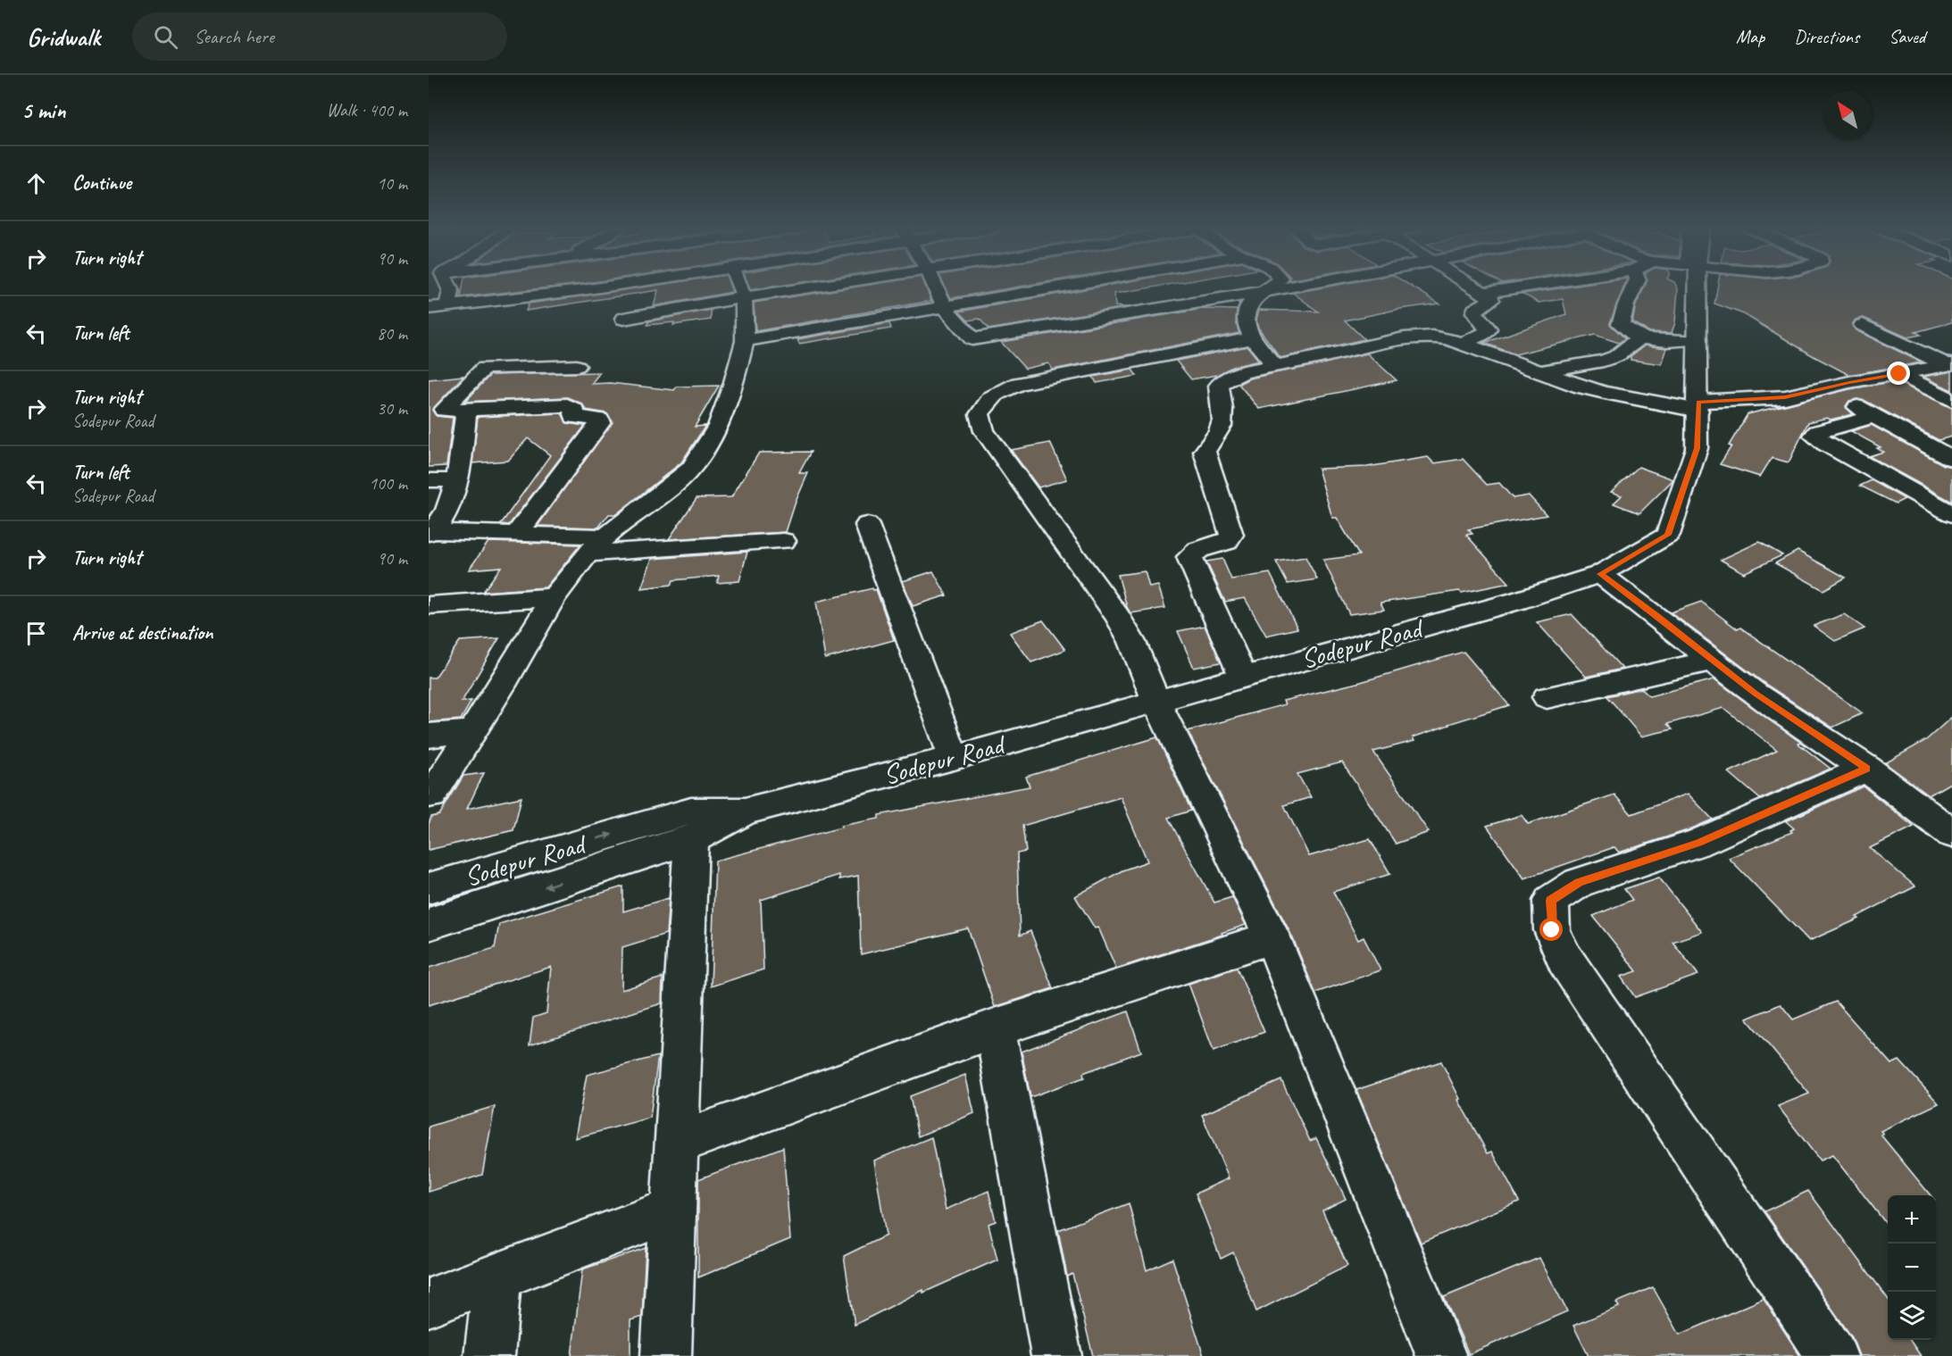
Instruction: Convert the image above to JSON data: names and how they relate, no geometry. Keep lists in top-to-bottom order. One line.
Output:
{"streets":{"street":["Sodepur Road"]},"north":"top left","page":{"header":"Gridwalk","search":"Search here","nav":["Map","Directions","Saved"],"heading":["5 min","Walk · 400 m"],"list":[["Continue","10 m"],["Turn right","90 m"],["Turn left","80 m"],["Turn right","Sodepur Road","30 m"],["Turn left","Sodepur Road","100 m"],["Turn right","90 m"],"Arrive at destination"],"map_buttons":["+","−"]}}
